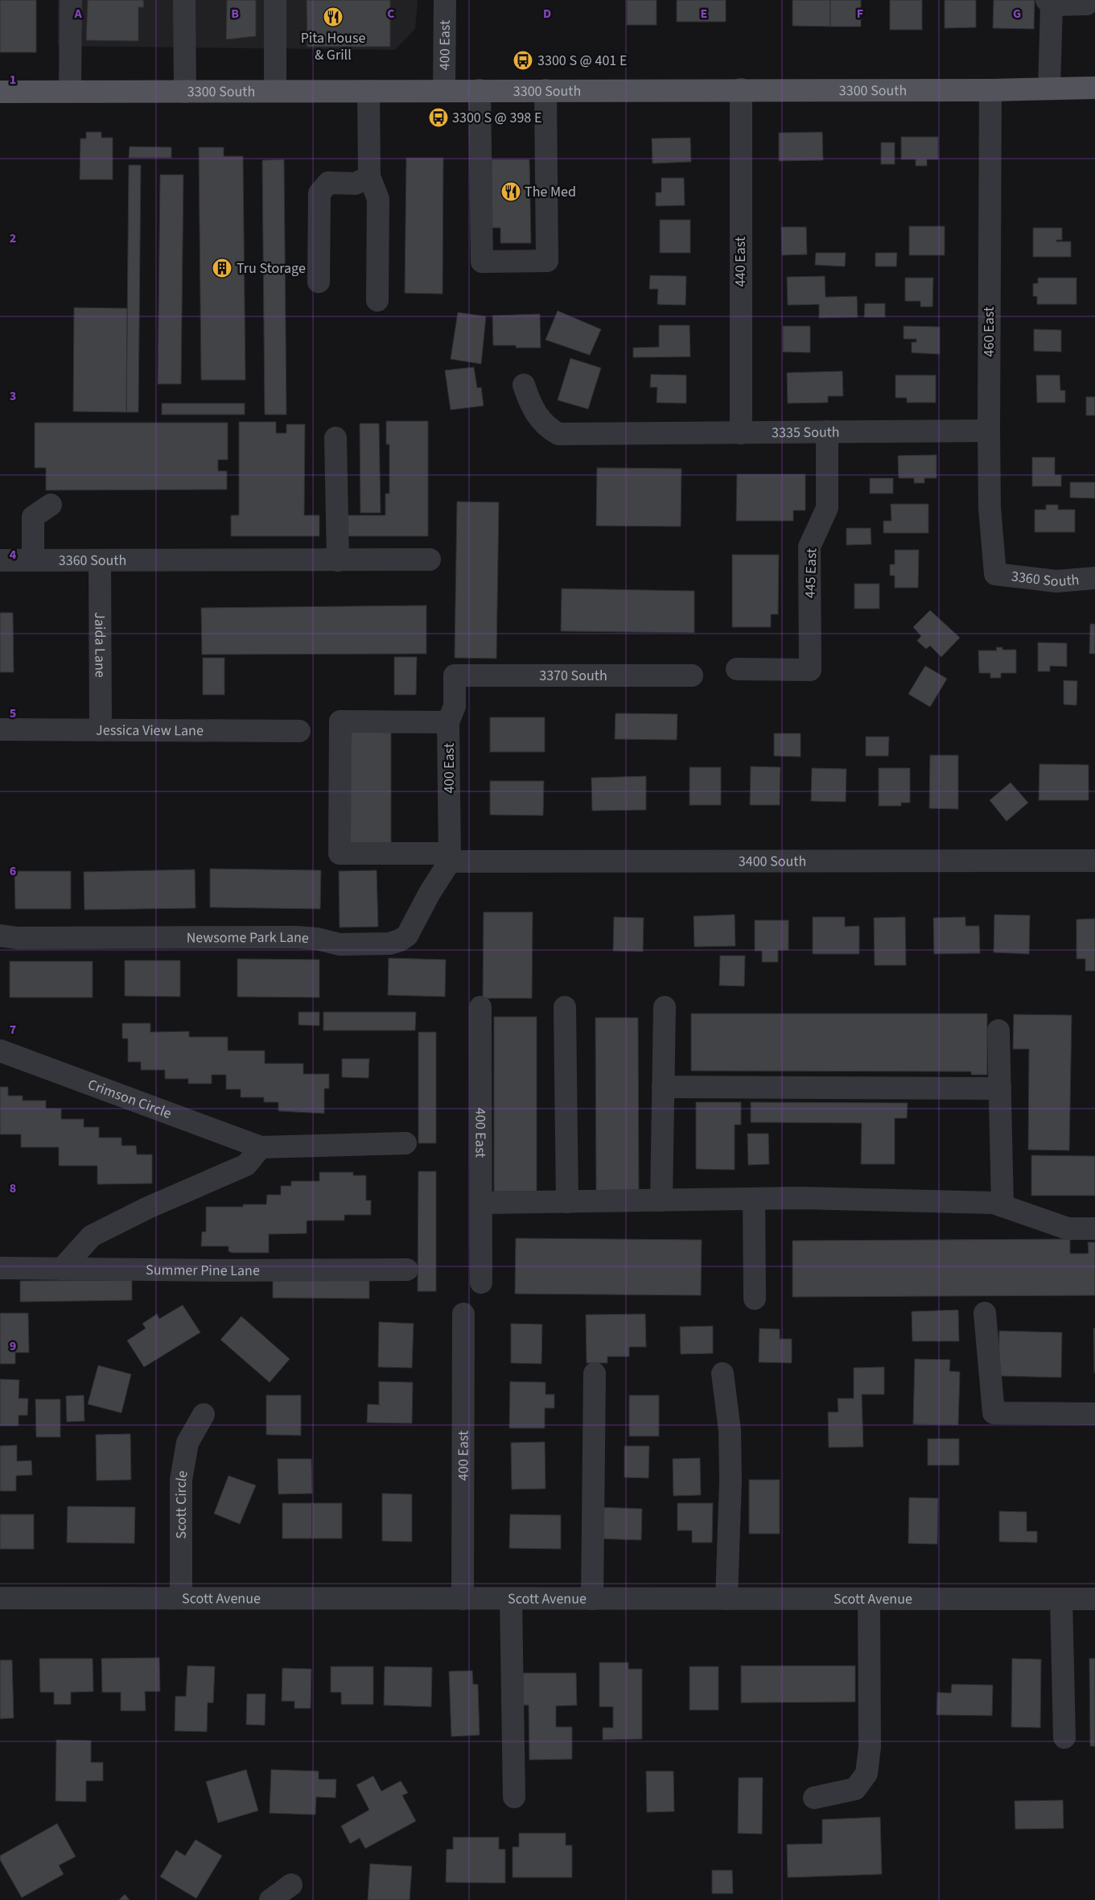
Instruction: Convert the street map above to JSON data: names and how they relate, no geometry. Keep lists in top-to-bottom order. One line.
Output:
{"streets":{"main road":["3300 South"],"street":["400 East","440 East","460 East","3335 South","3360 South","445 East","Jaida Lane","3370 South","Jessica View Lane","3400 South","Newsome Park Lane","Crimson Circle","Summer Pine Lane","Scott Circle","Scott Avenue"]},"crossings":[["400 East","3300 South"],["400 East","3370 South"],["400 East","3400 South"],["400 East","Newsome Park Lane"],["400 East","Scott Avenue"],["3300 South","440 East"],["3300 South","460 East"],["440 East","3335 South"],["460 East","3335 South"],["460 East","3360 South"],["3335 South","445 East"],["3360 South","Jaida Lane"],["Jaida Lane","Jessica View Lane"],["3400 South","Newsome Park Lane"],["Scott Circle","Scott Avenue"]],"places":{"restaurant":["Pita House & Grill","The Med"],"bus stop":["3300 S @ 401 E","3300 S @ 398 E"],"building":["Tru Storage"]},"grid":{"columns":["A","B","C","D","E","F","G"],"rows":["1","2","3","4","5","6","7","8","9"]}}
